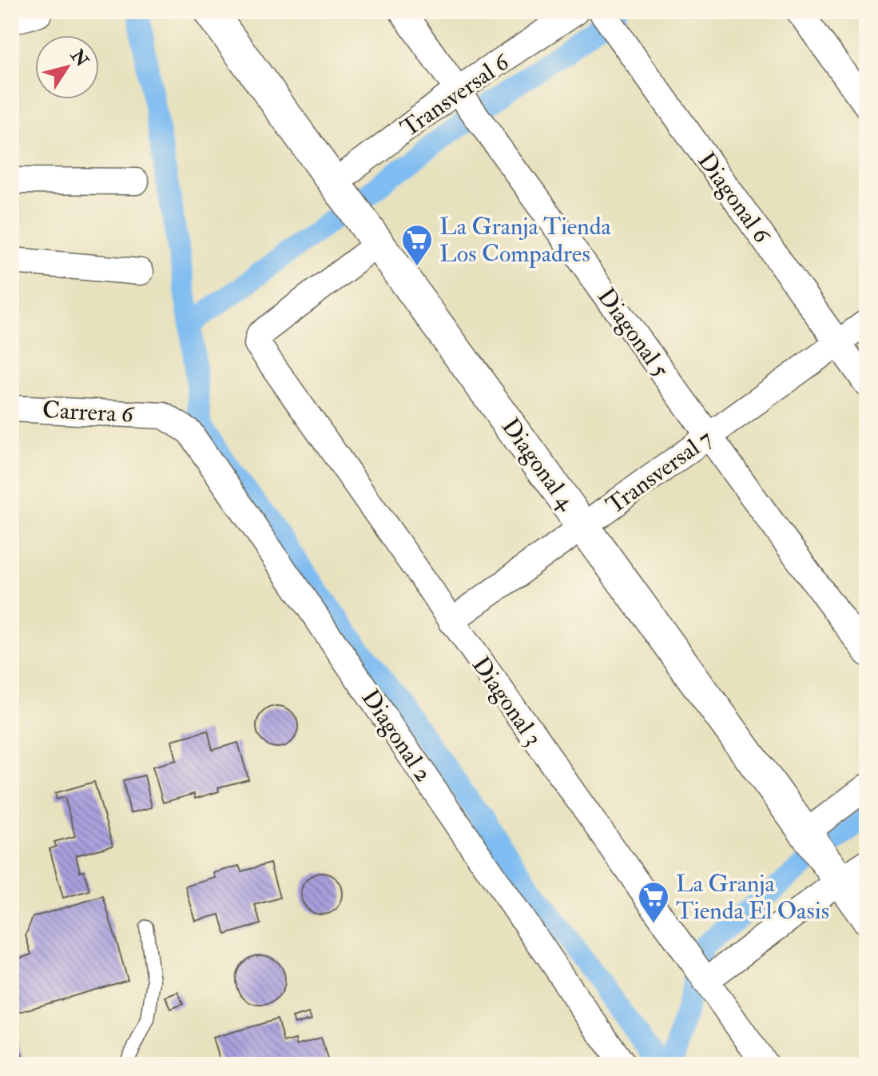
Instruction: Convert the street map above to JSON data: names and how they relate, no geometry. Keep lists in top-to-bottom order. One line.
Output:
{"streets":{"street":["Transversal 6","Diagonal 6","Diagonal 5","Carrera 6","Diagonal 4","Transversal 7","Diagonal 3","Diagonal 2"]},"crossings":[["Transversal 6","Diagonal 5"],["Transversal 6","Diagonal 4"],["Diagonal 6","Transversal 7"],["Diagonal 5","Transversal 7"],["Carrera 6","Diagonal 2"],["Diagonal 4","Transversal 7"],["Diagonal 4","Diagonal 3"],["Transversal 7","Diagonal 3"]],"places":{"supermarket":["La Granja Tienda Los Compadres","La Granja Tienda El Oasis"]},"north":"top right"}
